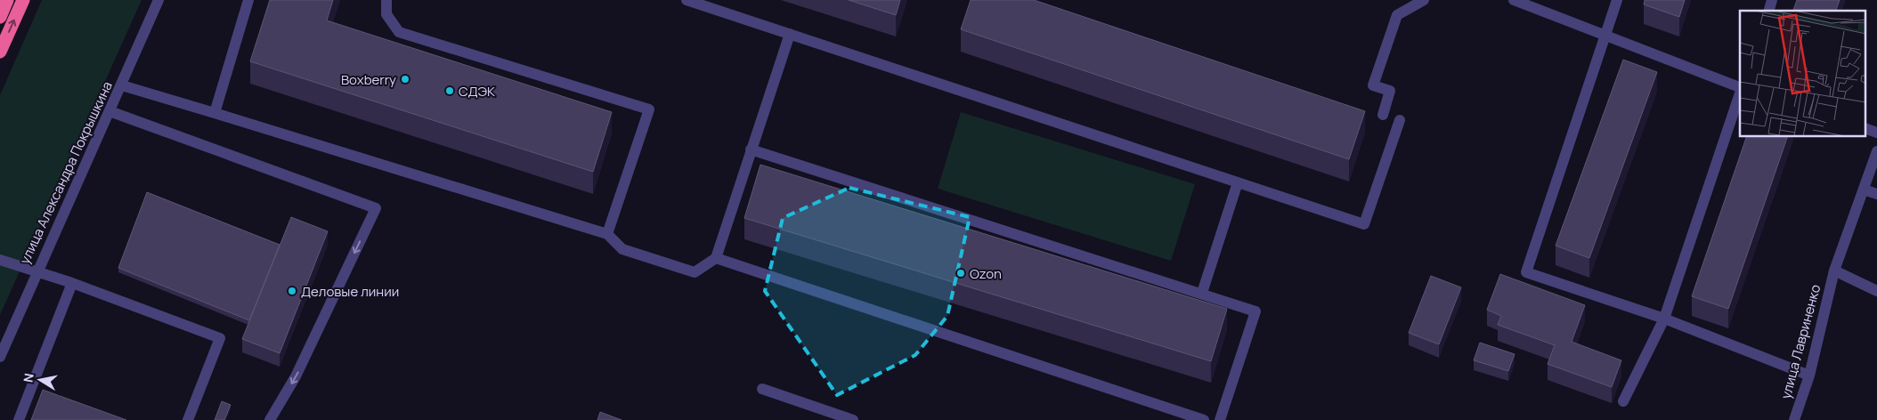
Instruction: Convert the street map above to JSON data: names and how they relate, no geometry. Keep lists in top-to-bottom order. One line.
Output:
{"streets":{"street":["улица Александра Покрышкина","улица Лавриненко"]},"places":["Boxberry","СДЭК","Ozon","Деловые линии"],"north":"left"}
